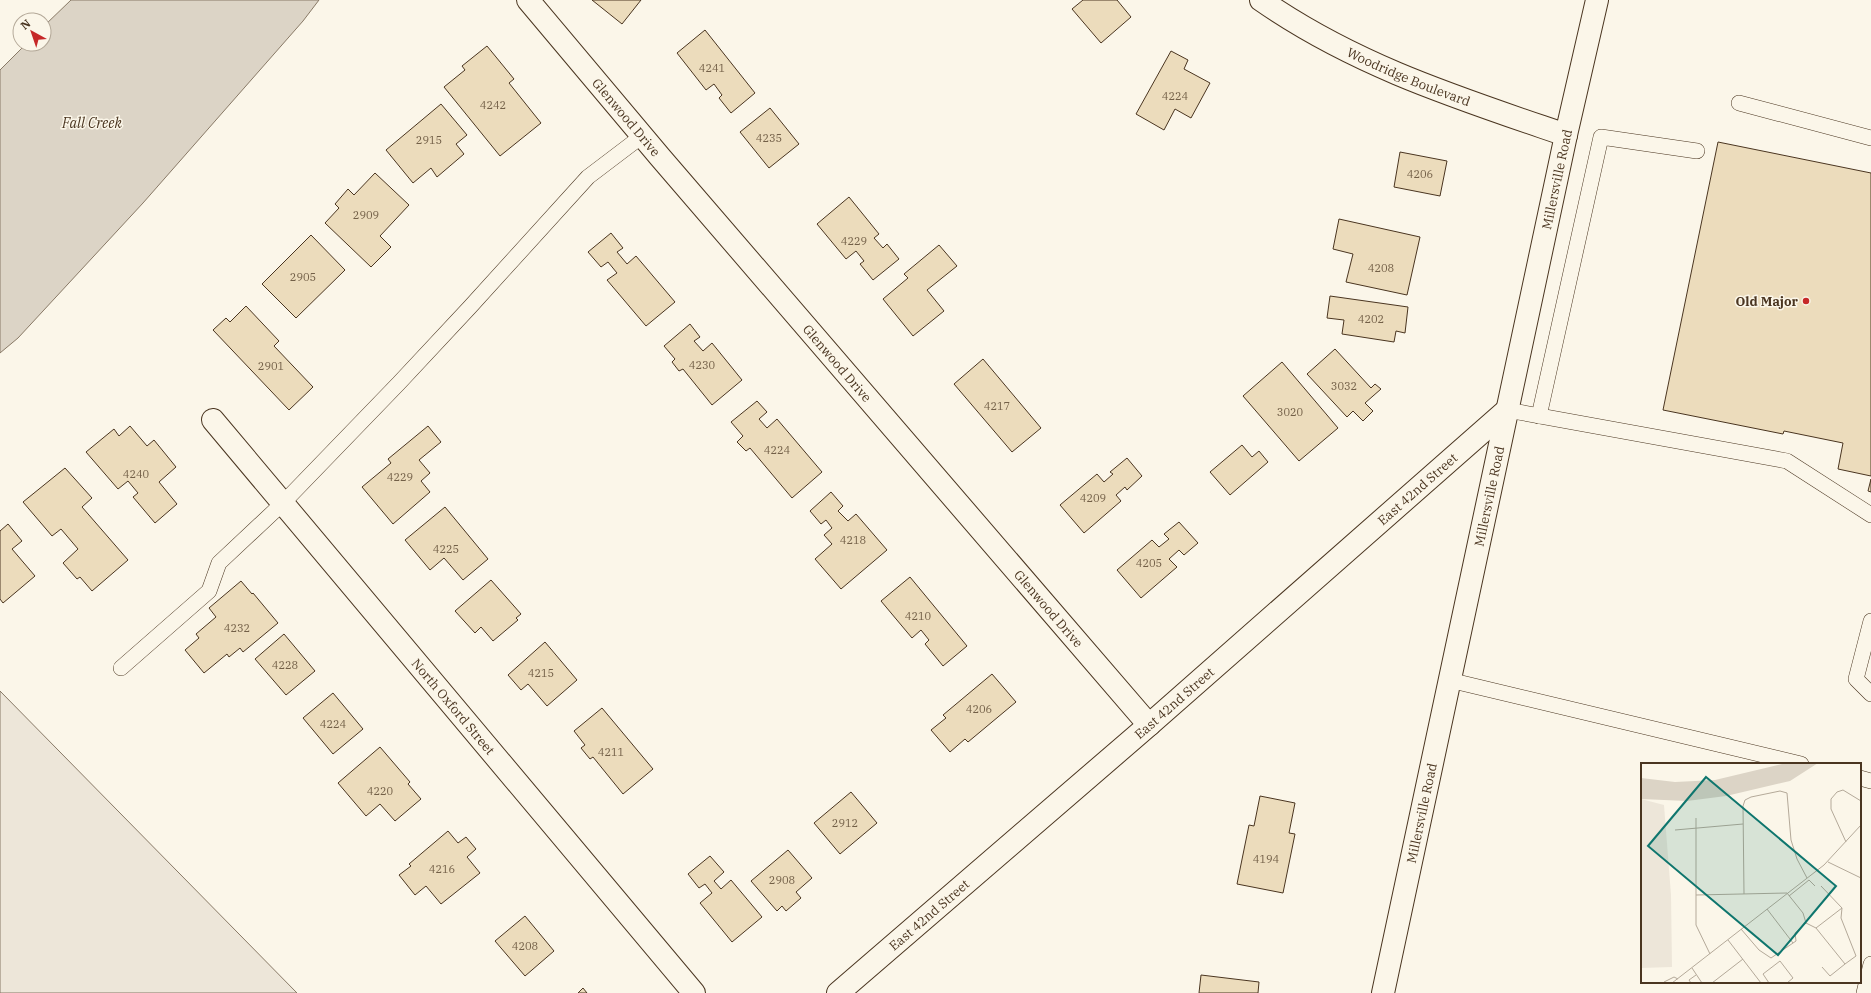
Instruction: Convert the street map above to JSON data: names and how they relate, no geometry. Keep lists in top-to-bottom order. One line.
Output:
{"streets":{"street":["Woodridge Boulevard","Glenwood Drive","Millersville Road","East 42nd Street","North Oxford Street"]},"crossings":[["Woodridge Boulevard","Millersville Road"],["Glenwood Drive","East 42nd Street"],["Millersville Road","East 42nd Street"]],"water":["Fall Creek"],"places":["Old Major"],"house_numbers":["4241","4224","4242","4235","2915","4206","2909","4229","4208","2905","4202","4230","2901","3032","4217","3020","4224","4240","4229","4209","4218","4225","4205","4210","4232","4228","4215","4206","4224","4211","4220","2912","4194","4216","2908","4208"],"north":"top left"}
